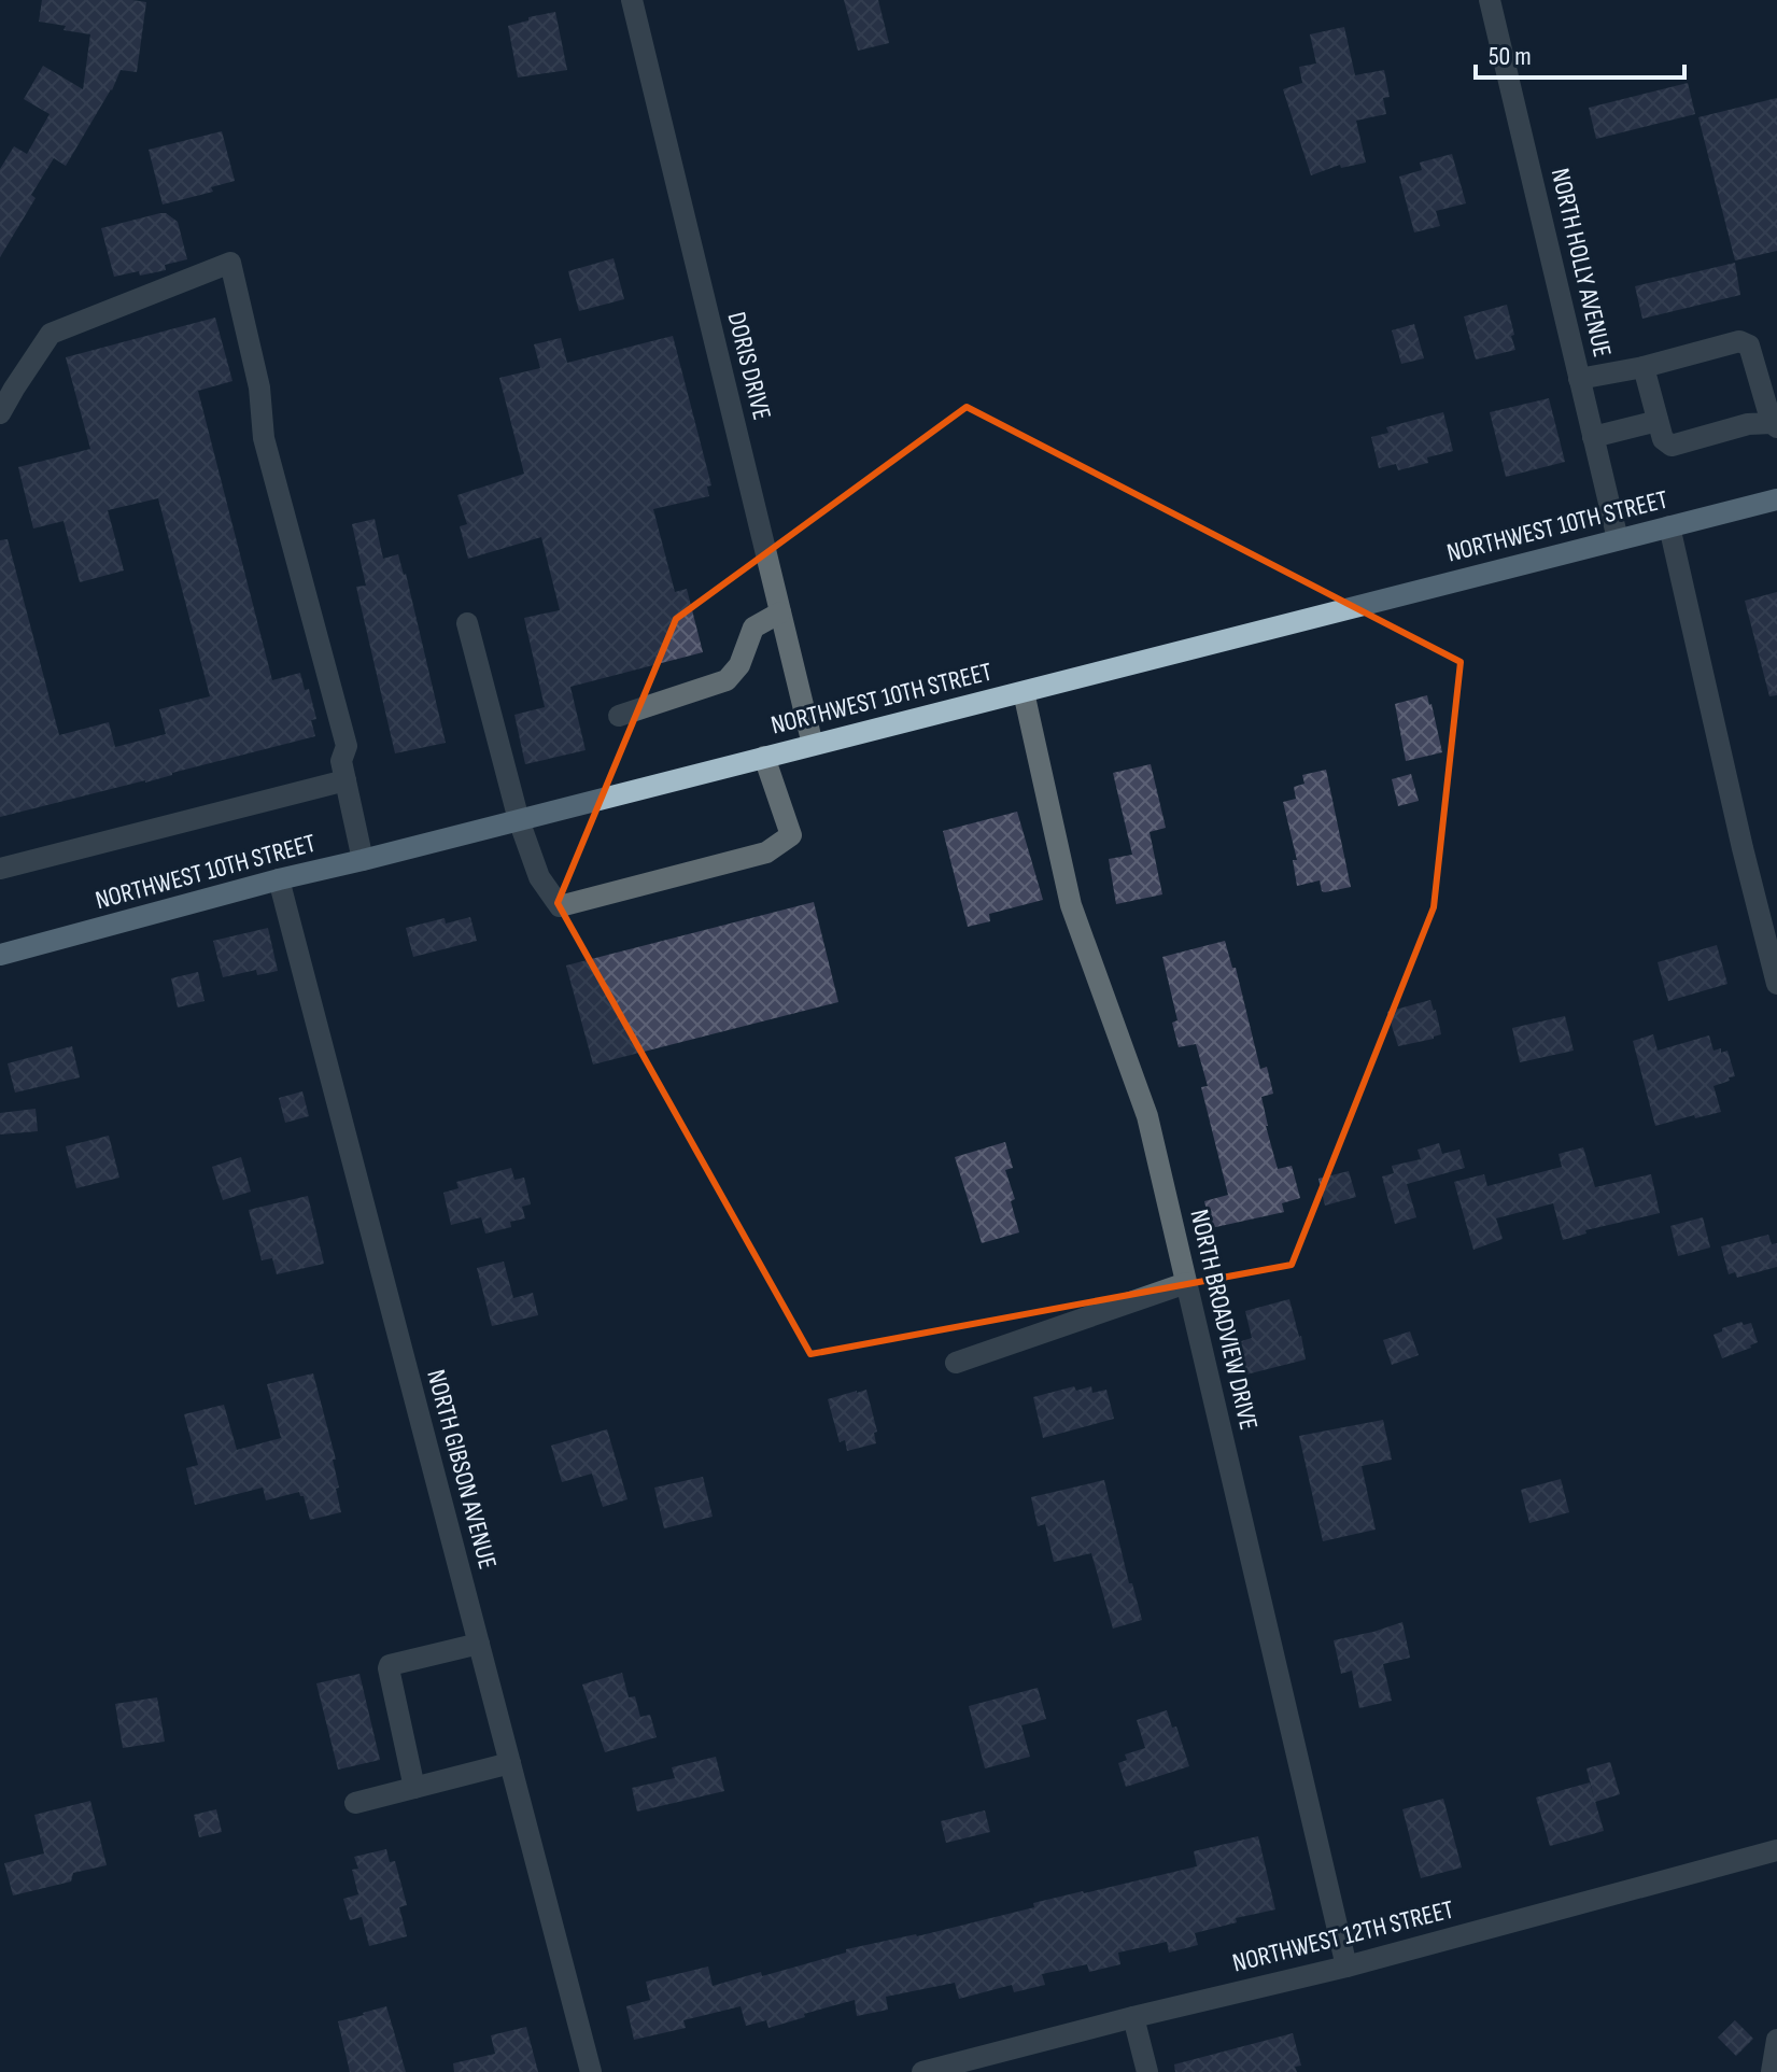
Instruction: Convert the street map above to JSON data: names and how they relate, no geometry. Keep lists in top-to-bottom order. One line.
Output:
{"streets":{"main road":["NORTHWEST 10TH STREET"],"street":["NORTH HOLLY AVENUE","DORIS DRIVE","NORTH BROADVIEW DRIVE","NORTH GIBSON AVENUE","NORTHWEST 12TH STREET"]},"crossings":[["NORTH HOLLY AVENUE","NORTHWEST 10TH STREET"],["DORIS DRIVE","NORTHWEST 10TH STREET"],["NORTHWEST 10TH STREET","NORTH BROADVIEW DRIVE"],["NORTHWEST 10TH STREET","NORTH GIBSON AVENUE"],["NORTH BROADVIEW DRIVE","NORTHWEST 12TH STREET"]],"scale_bar":"50 m"}
